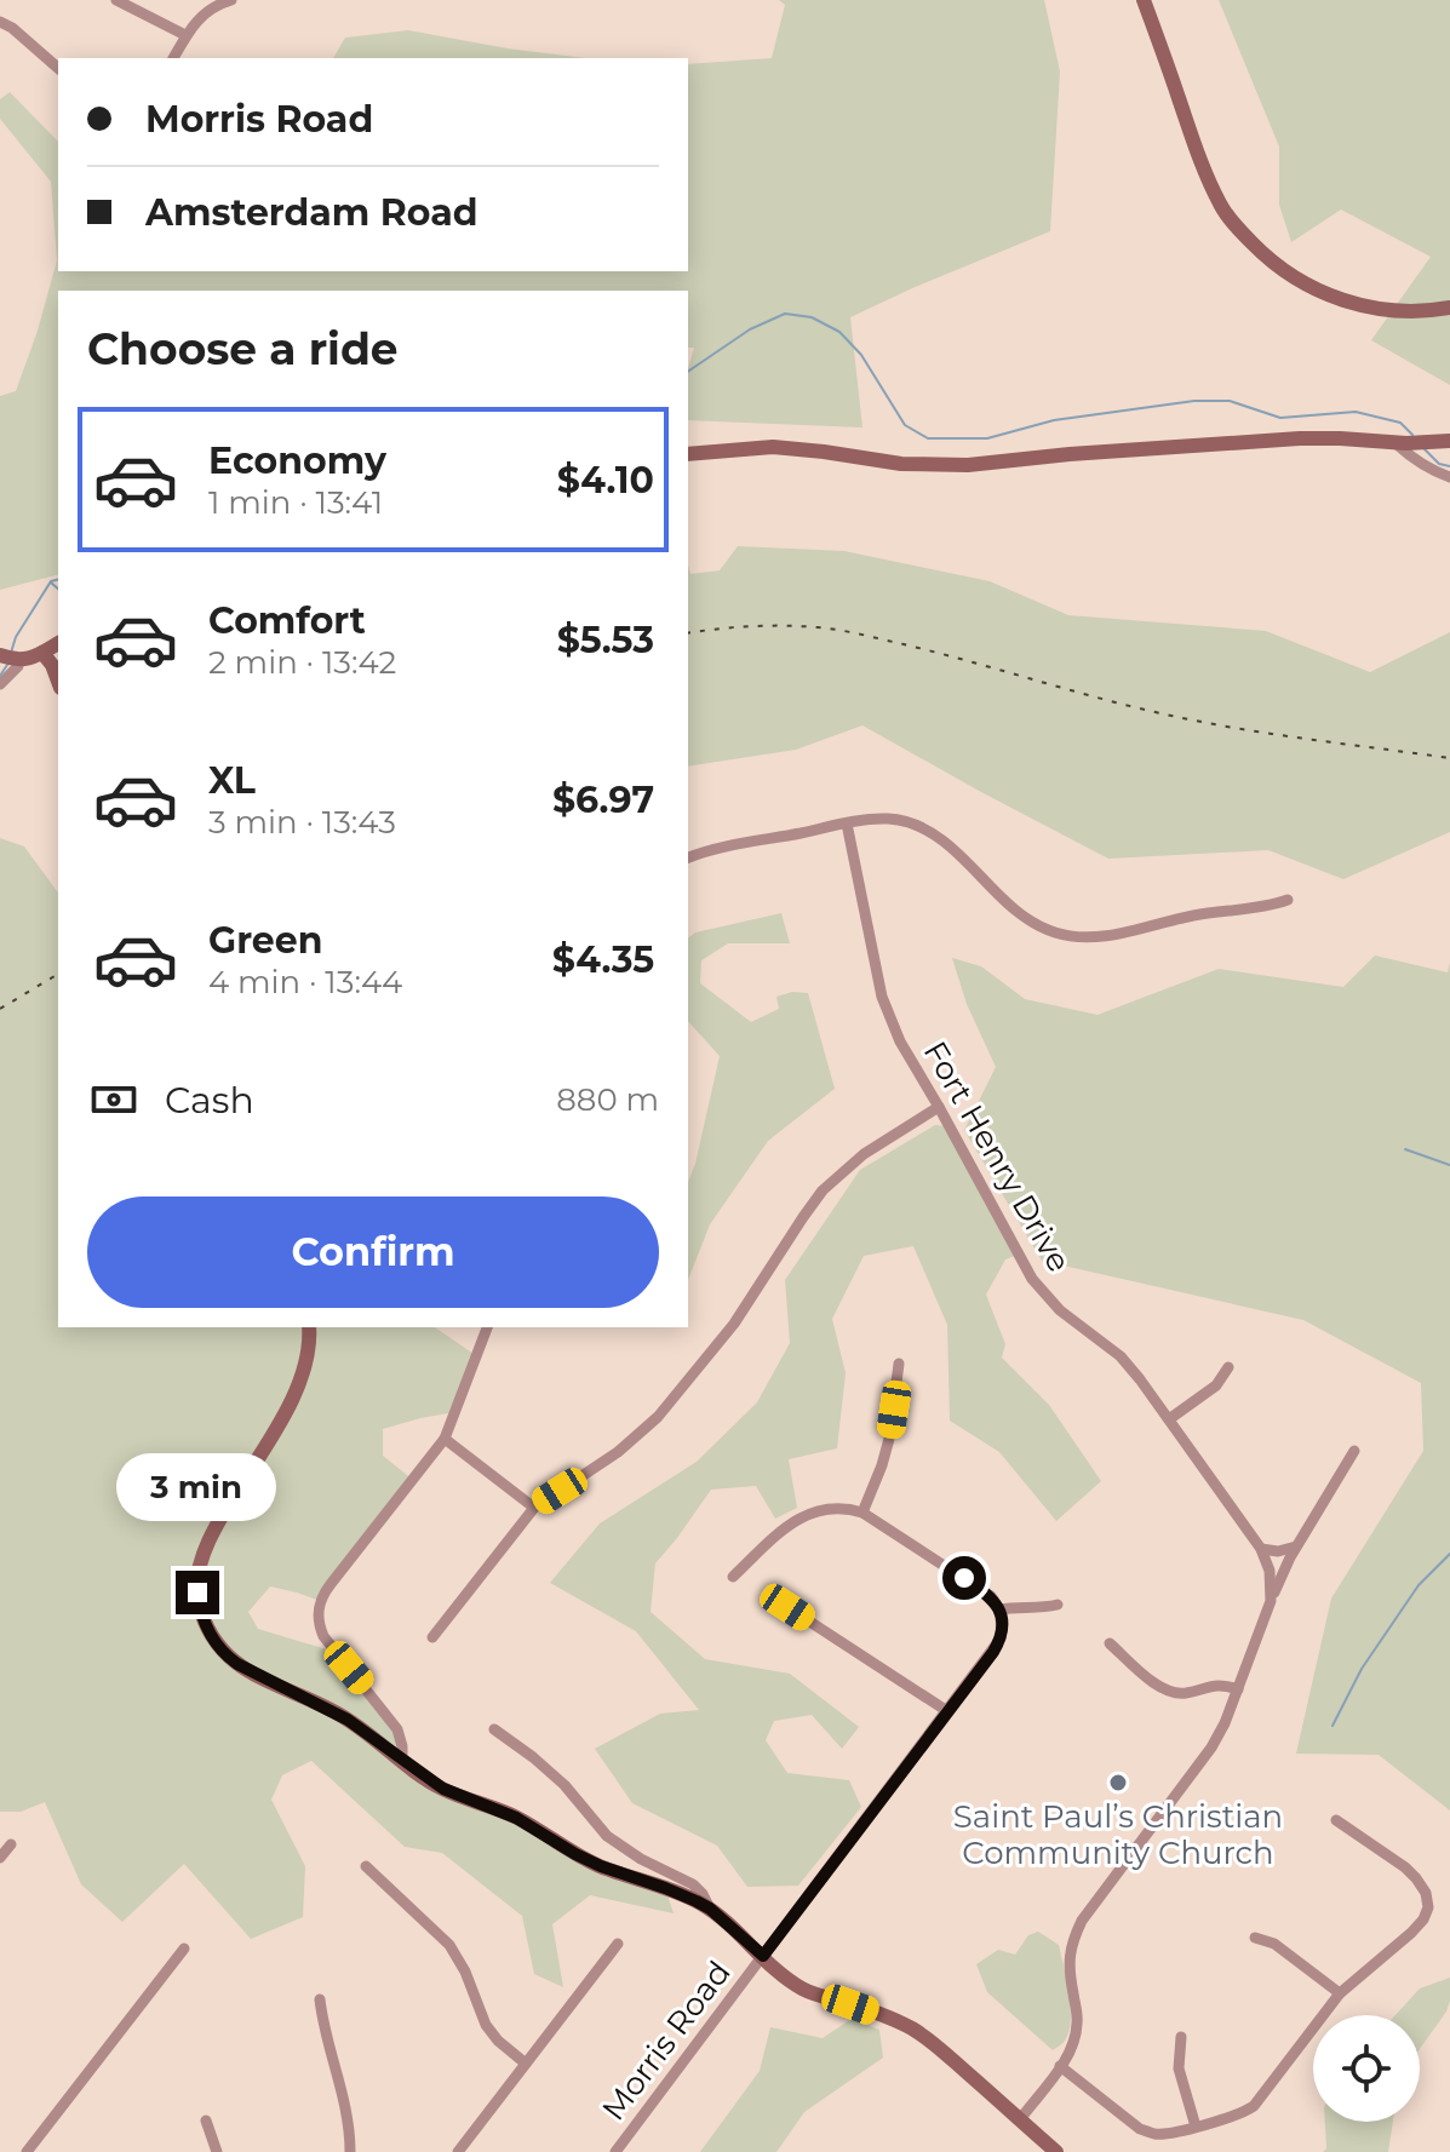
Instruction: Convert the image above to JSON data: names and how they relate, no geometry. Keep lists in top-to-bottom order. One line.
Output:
{"streets":{"street":["Fort Henry Drive","Morris Road"]},"places":["Saint Paul’s Christian Community Church"],"page":{"banner":["Morris Road","Amsterdam Road"],"heading":"Choose a ride","list":[{"name":"Economy","note":"1 min · 13:41","value":"$4.10"},{"name":"Comfort","note":"2 min · 13:42","value":"$5.53"},{"name":"XL","note":"3 min · 13:43","value":"$6.97"},{"name":"Green","note":"4 min · 13:44","value":"$4.35"}],"pay":["Cash","880 m"],"buttons":"Confirm","bubble":"3 min"}}
